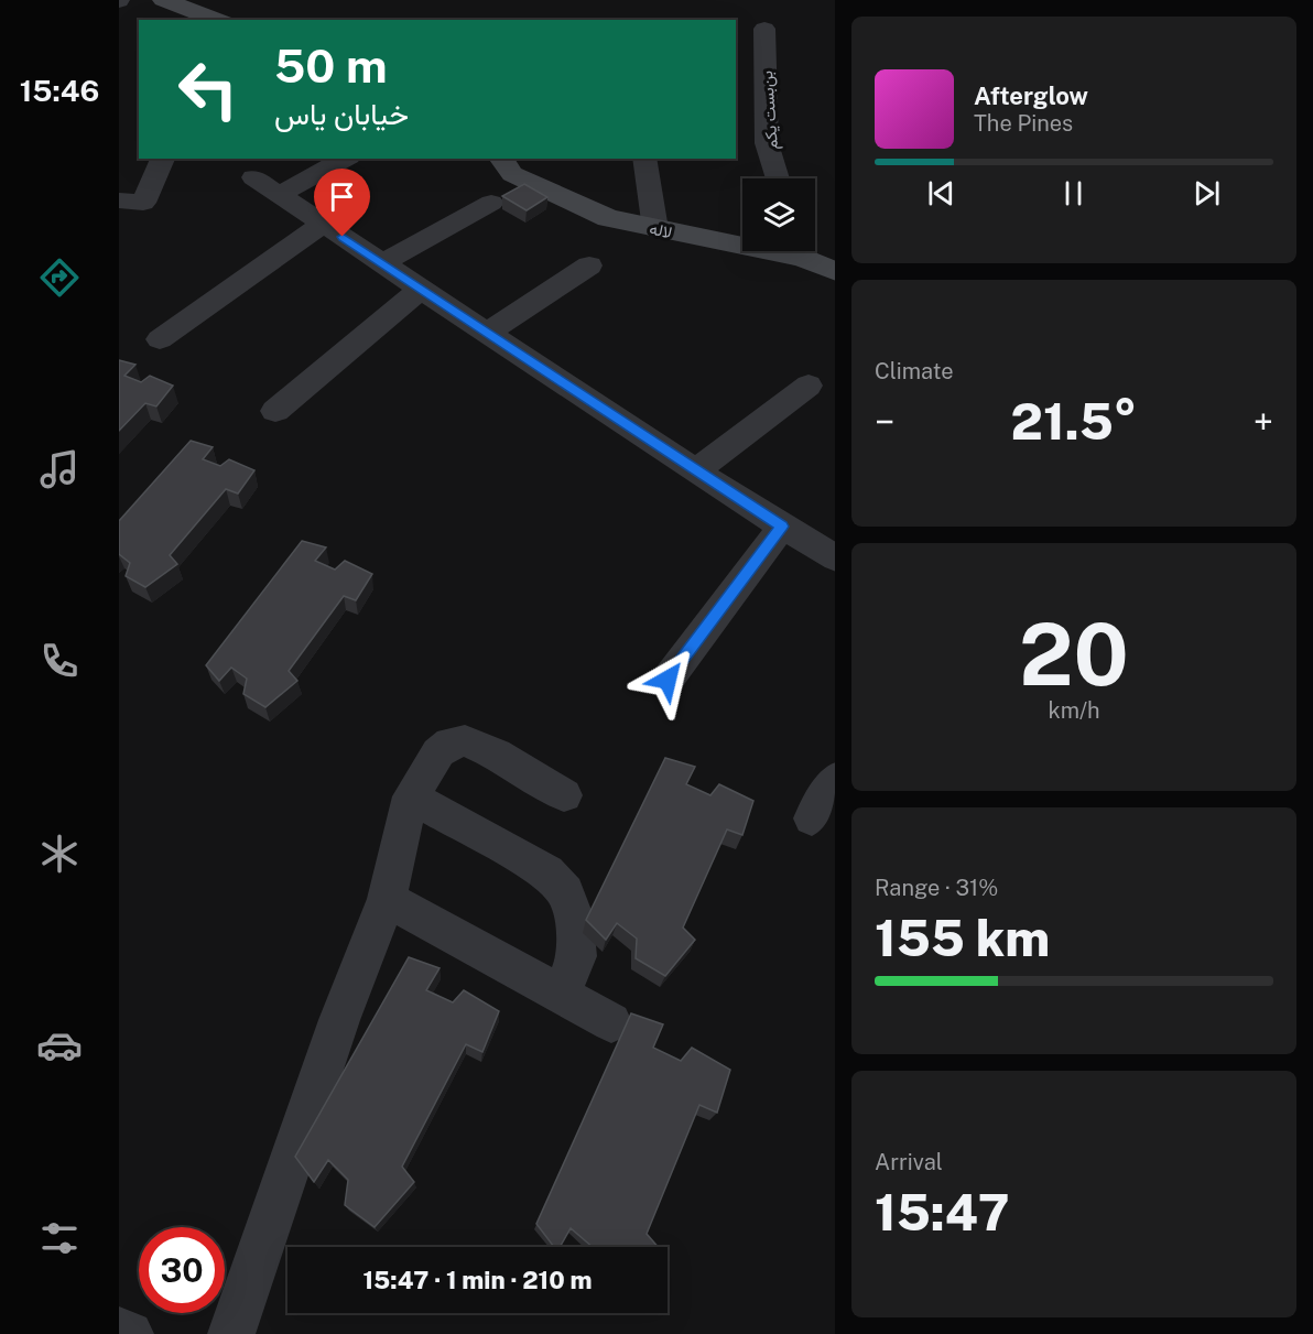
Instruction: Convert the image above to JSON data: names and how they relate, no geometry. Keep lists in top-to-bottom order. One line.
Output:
{"streets":{"street":["بن‌بست یکم","لاله"]},"page":{"tabs":"15:46","turn":["50 m","خیابان یاس"],"song":["Afterglow","The Pines"],"tile":["Climate",["20","km/h"],["Range · 31%","155 km"],["Arrival","15:47"]],"heat":["−","21.5°","+"],"limit":"30","trip":"15:47 · 1 min · 210 m"}}
